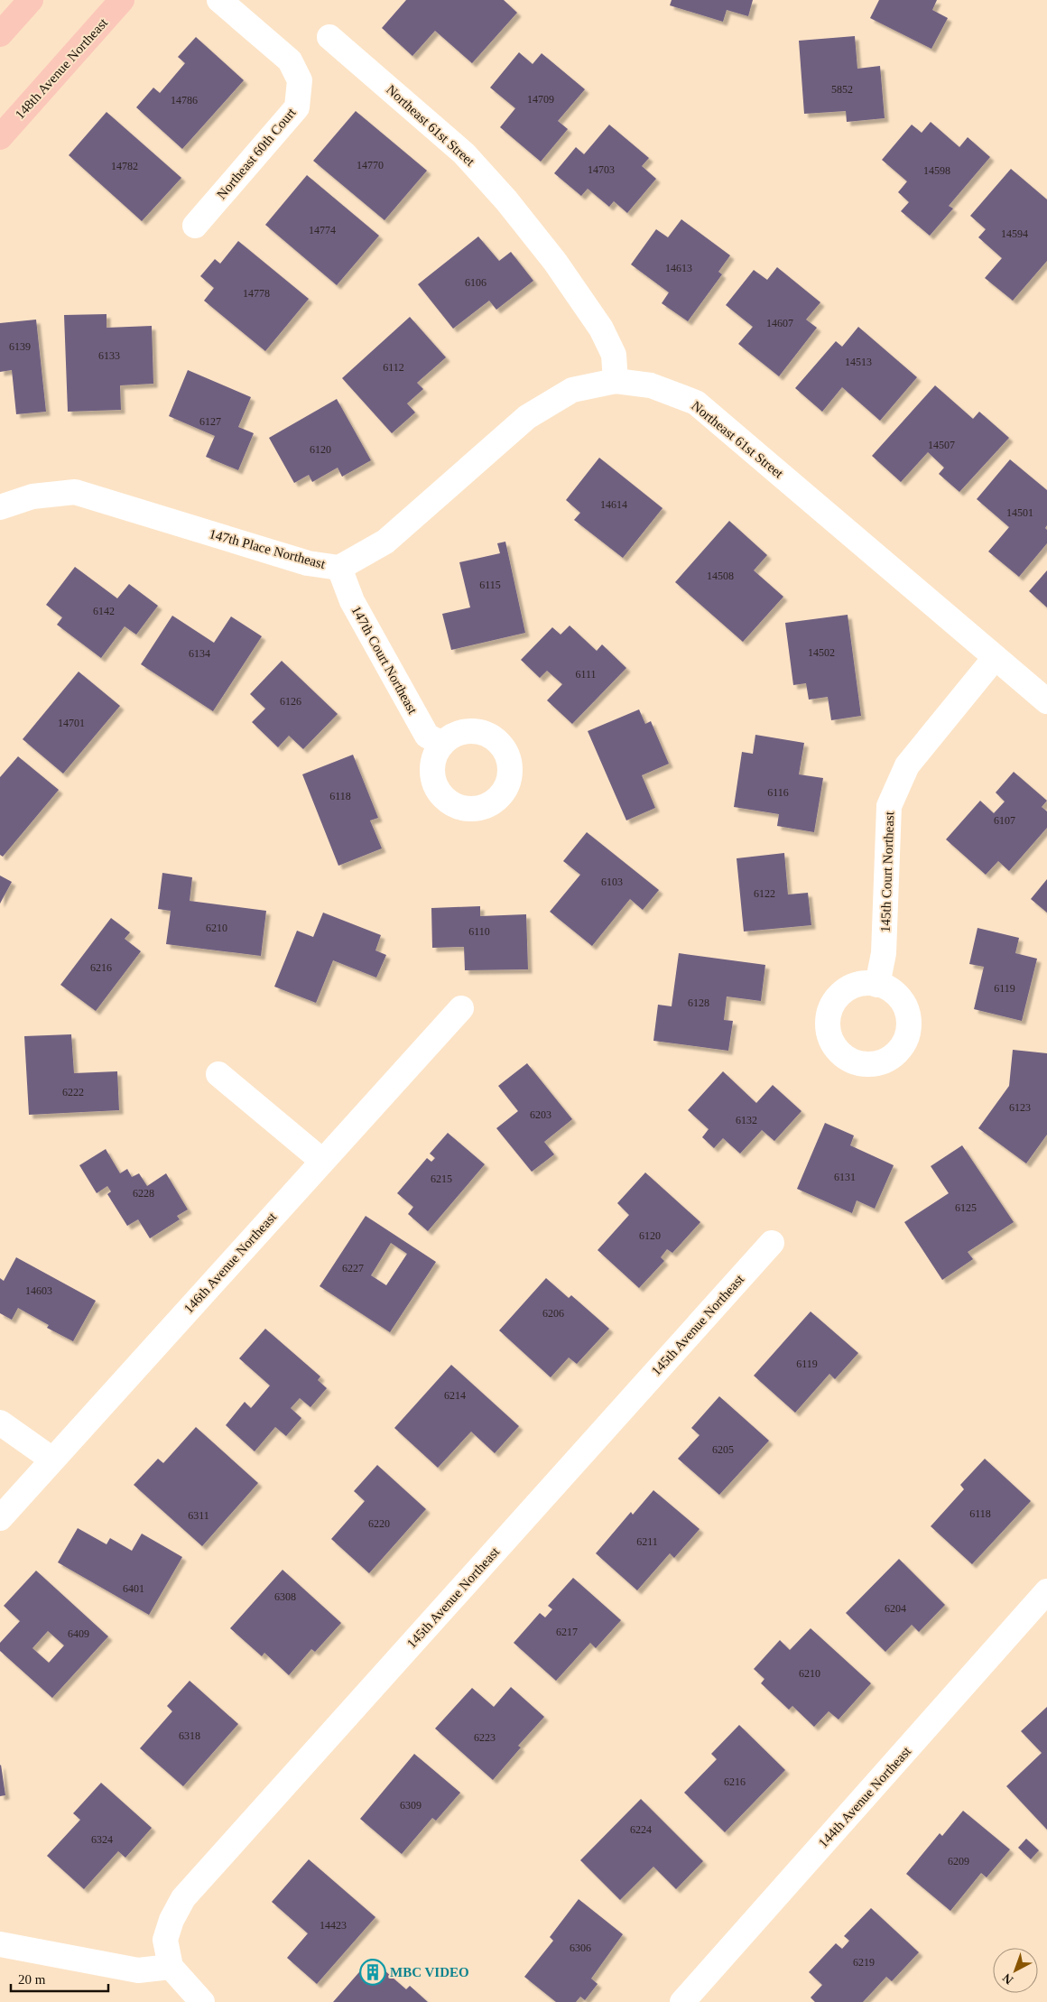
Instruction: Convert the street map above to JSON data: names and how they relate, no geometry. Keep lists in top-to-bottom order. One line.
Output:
{"streets":{"main road":["148th Avenue Northeast"],"street":["Northeast 61st Street","Northeast 60th Court","147th Place Northeast","147th Court Northeast","145th Court Northeast","146th Avenue Northeast","145th Avenue Northeast","144th Avenue Northeast"]},"crossings":[["Northeast 61st Street","147th Place Northeast"],["Northeast 61st Street","145th Court Northeast"],["147th Place Northeast","147th Court Northeast"]],"places":{"building":["MBC VIDEO"]},"house_numbers":["5852","14709","14786","14770","14782","14703","14598","14774","14594","14613","6106","14778","14607","6139","6133","14513","6112","6127","14507","6120","14614","14501","14508","6115","6142","14502","6134","6111","6126","14701","6116","6118","6107","6103","6122","6210","6110","6216","6119","6128","6222","6123","6203","6132","6131","6215","6228","6125","6120","6227","14603","6206","6119","6214","6205","6118","6311","6220","6211","6401","6308","6204","6217","6409","6210","6318","6223","6216","6309","6224","6324","6209","14423","6306","6219"],"scale_bar":"20 m","north":"bottom left"}
